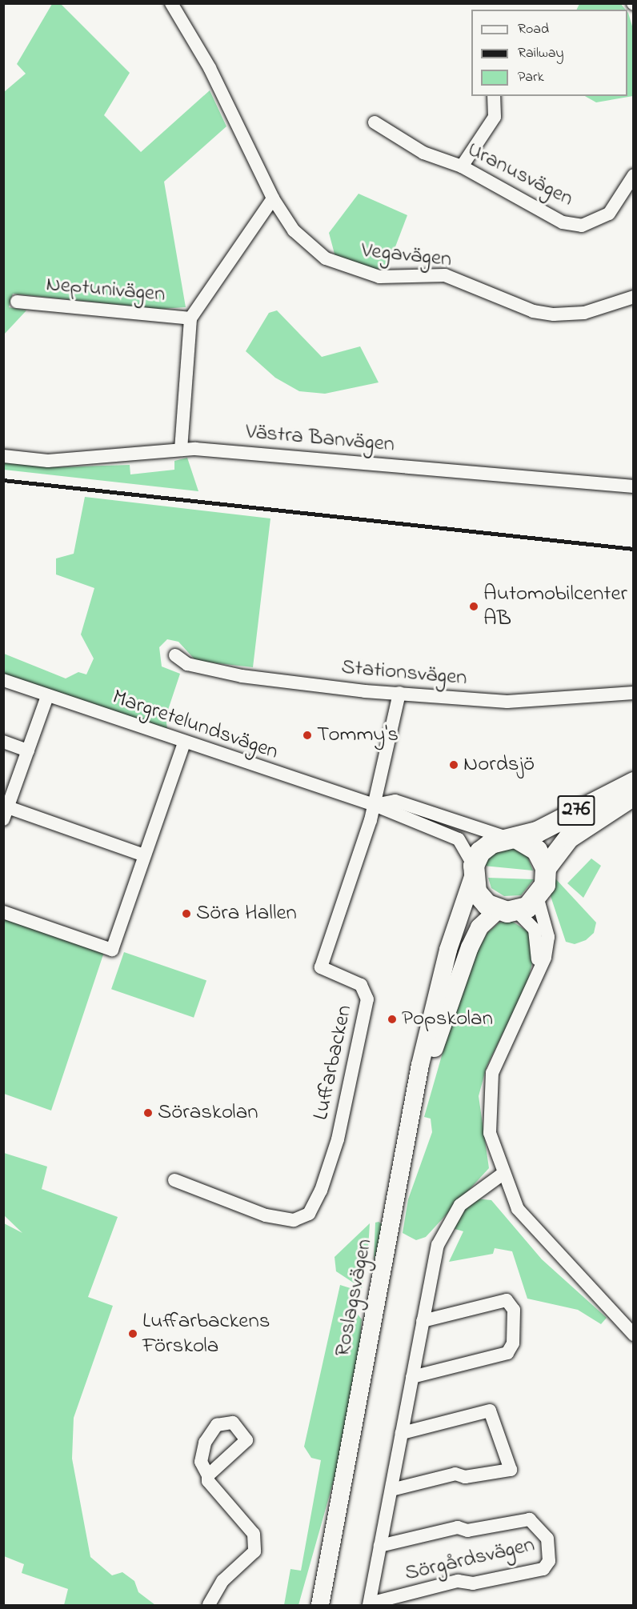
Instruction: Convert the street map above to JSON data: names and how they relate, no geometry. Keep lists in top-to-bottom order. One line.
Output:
{"streets":{"main road":["276","Roslagsvägen"],"street":["Uranusvägen","Vegavägen","Neptunivägen","Västra Banvägen","Stationsvägen","Margretelundsvägen","Luffarbacken","Sörgårdsvägen"]},"crossings":[["Vegavägen","Neptunivägen"],["Neptunivägen","Västra Banvägen"],["Stationsvägen","Luffarbacken"],["Margretelundsvägen","276"],["Margretelundsvägen","Luffarbacken"],["Margretelundsvägen","Roslagsvägen"],["276","Roslagsvägen"]],"places":["Automobilcenter AB","Tommy's","Nordsjö","Söra Hallen","Popskolan","Söraskolan","Luffarbackens Förskola"],"legend":["Road","Railway","Park"]}
